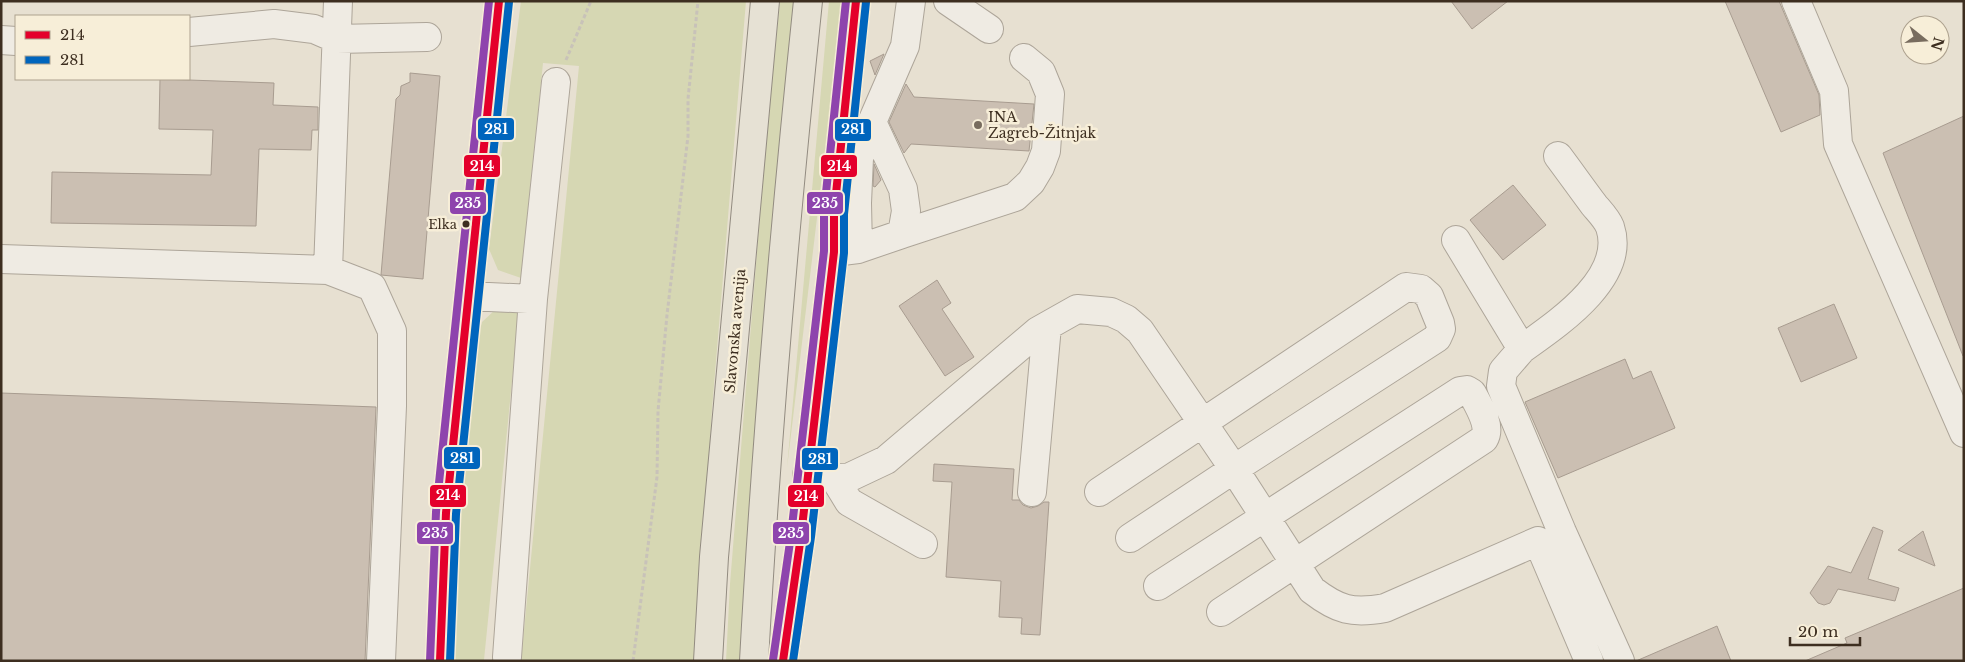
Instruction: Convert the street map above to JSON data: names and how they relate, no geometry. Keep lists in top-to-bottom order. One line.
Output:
{"streets":{"main road":["Slavonska avenija"]},"places":["INA Zagreb-Žitnjak","Elka"],"lines":["transit line 214","transit line 235","transit line 281"],"legend":["214","281"],"scale_bar":"20 m","north":"right"}
